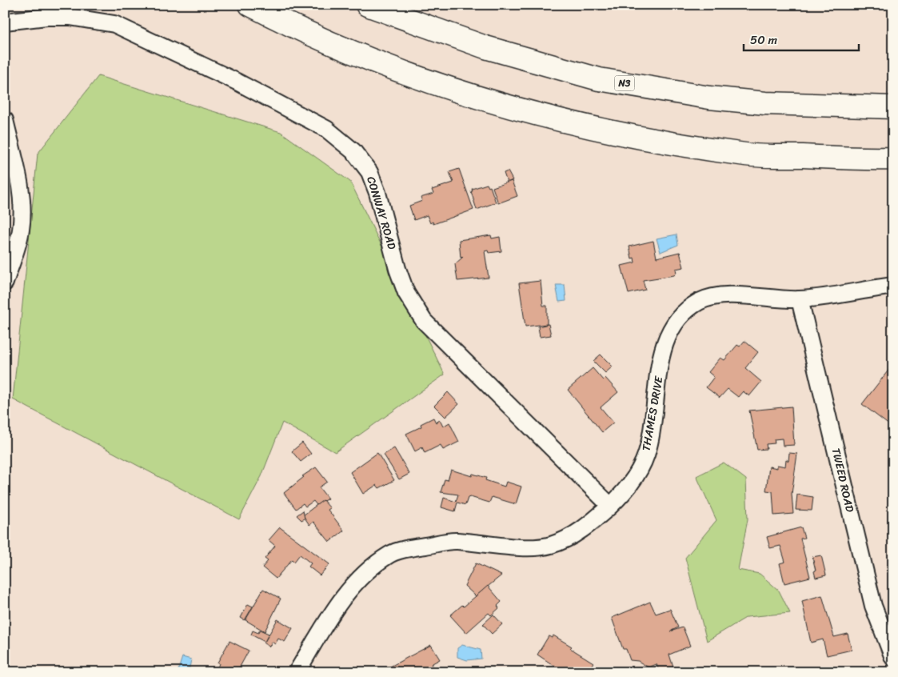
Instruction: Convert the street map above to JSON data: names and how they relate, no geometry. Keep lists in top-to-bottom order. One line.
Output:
{"streets":{"highway":["N3"],"street":["CONWAY ROAD","THAMES DRIVE","TWEED ROAD"]},"crossings":[["CONWAY ROAD","THAMES DRIVE"],["THAMES DRIVE","TWEED ROAD"]],"scale_bar":"50 m"}
